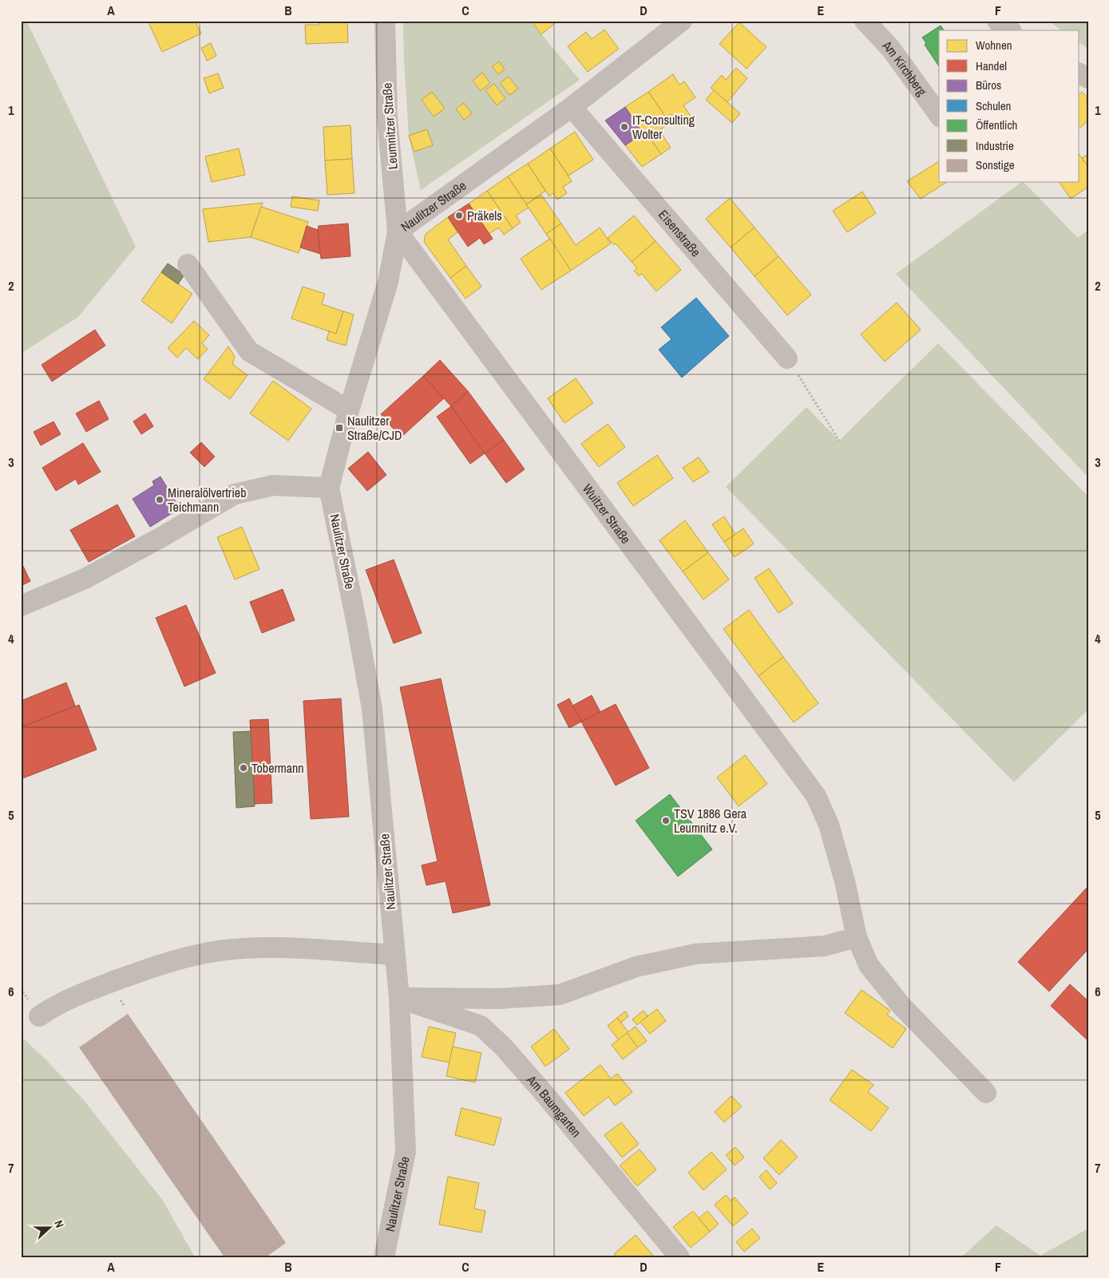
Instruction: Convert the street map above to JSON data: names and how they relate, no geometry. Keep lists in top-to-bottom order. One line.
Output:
{"streets":{"street":["Am Kirchberg","Leumnitzer Straße","Naulitzer Straße","Eisenstraße","Wuitzer Straße","Am Baumgarten"]},"crossings":[["Leumnitzer Straße","Naulitzer Straße"],["Leumnitzer Straße","Wuitzer Straße"],["Naulitzer Straße","Eisenstraße"],["Naulitzer Straße","Wuitzer Straße"],["Naulitzer Straße","Am Baumgarten"]],"places":{"other":["IT-Consulting Wolter","Präkels","Mineralölvertrieb Teichmann","Tobermann","TSV 1886 Gera Leumnitz e.V."],"transit":["Naulitzer Straße/CJD"]},"legend":["Wohnen","Handel","Büros","Schulen","Öffentlich","Industrie","Sonstige"],"north":"right","grid":{"columns":["A","B","C","D","E","F"],"rows":["1","2","3","4","5","6","7"]}}
